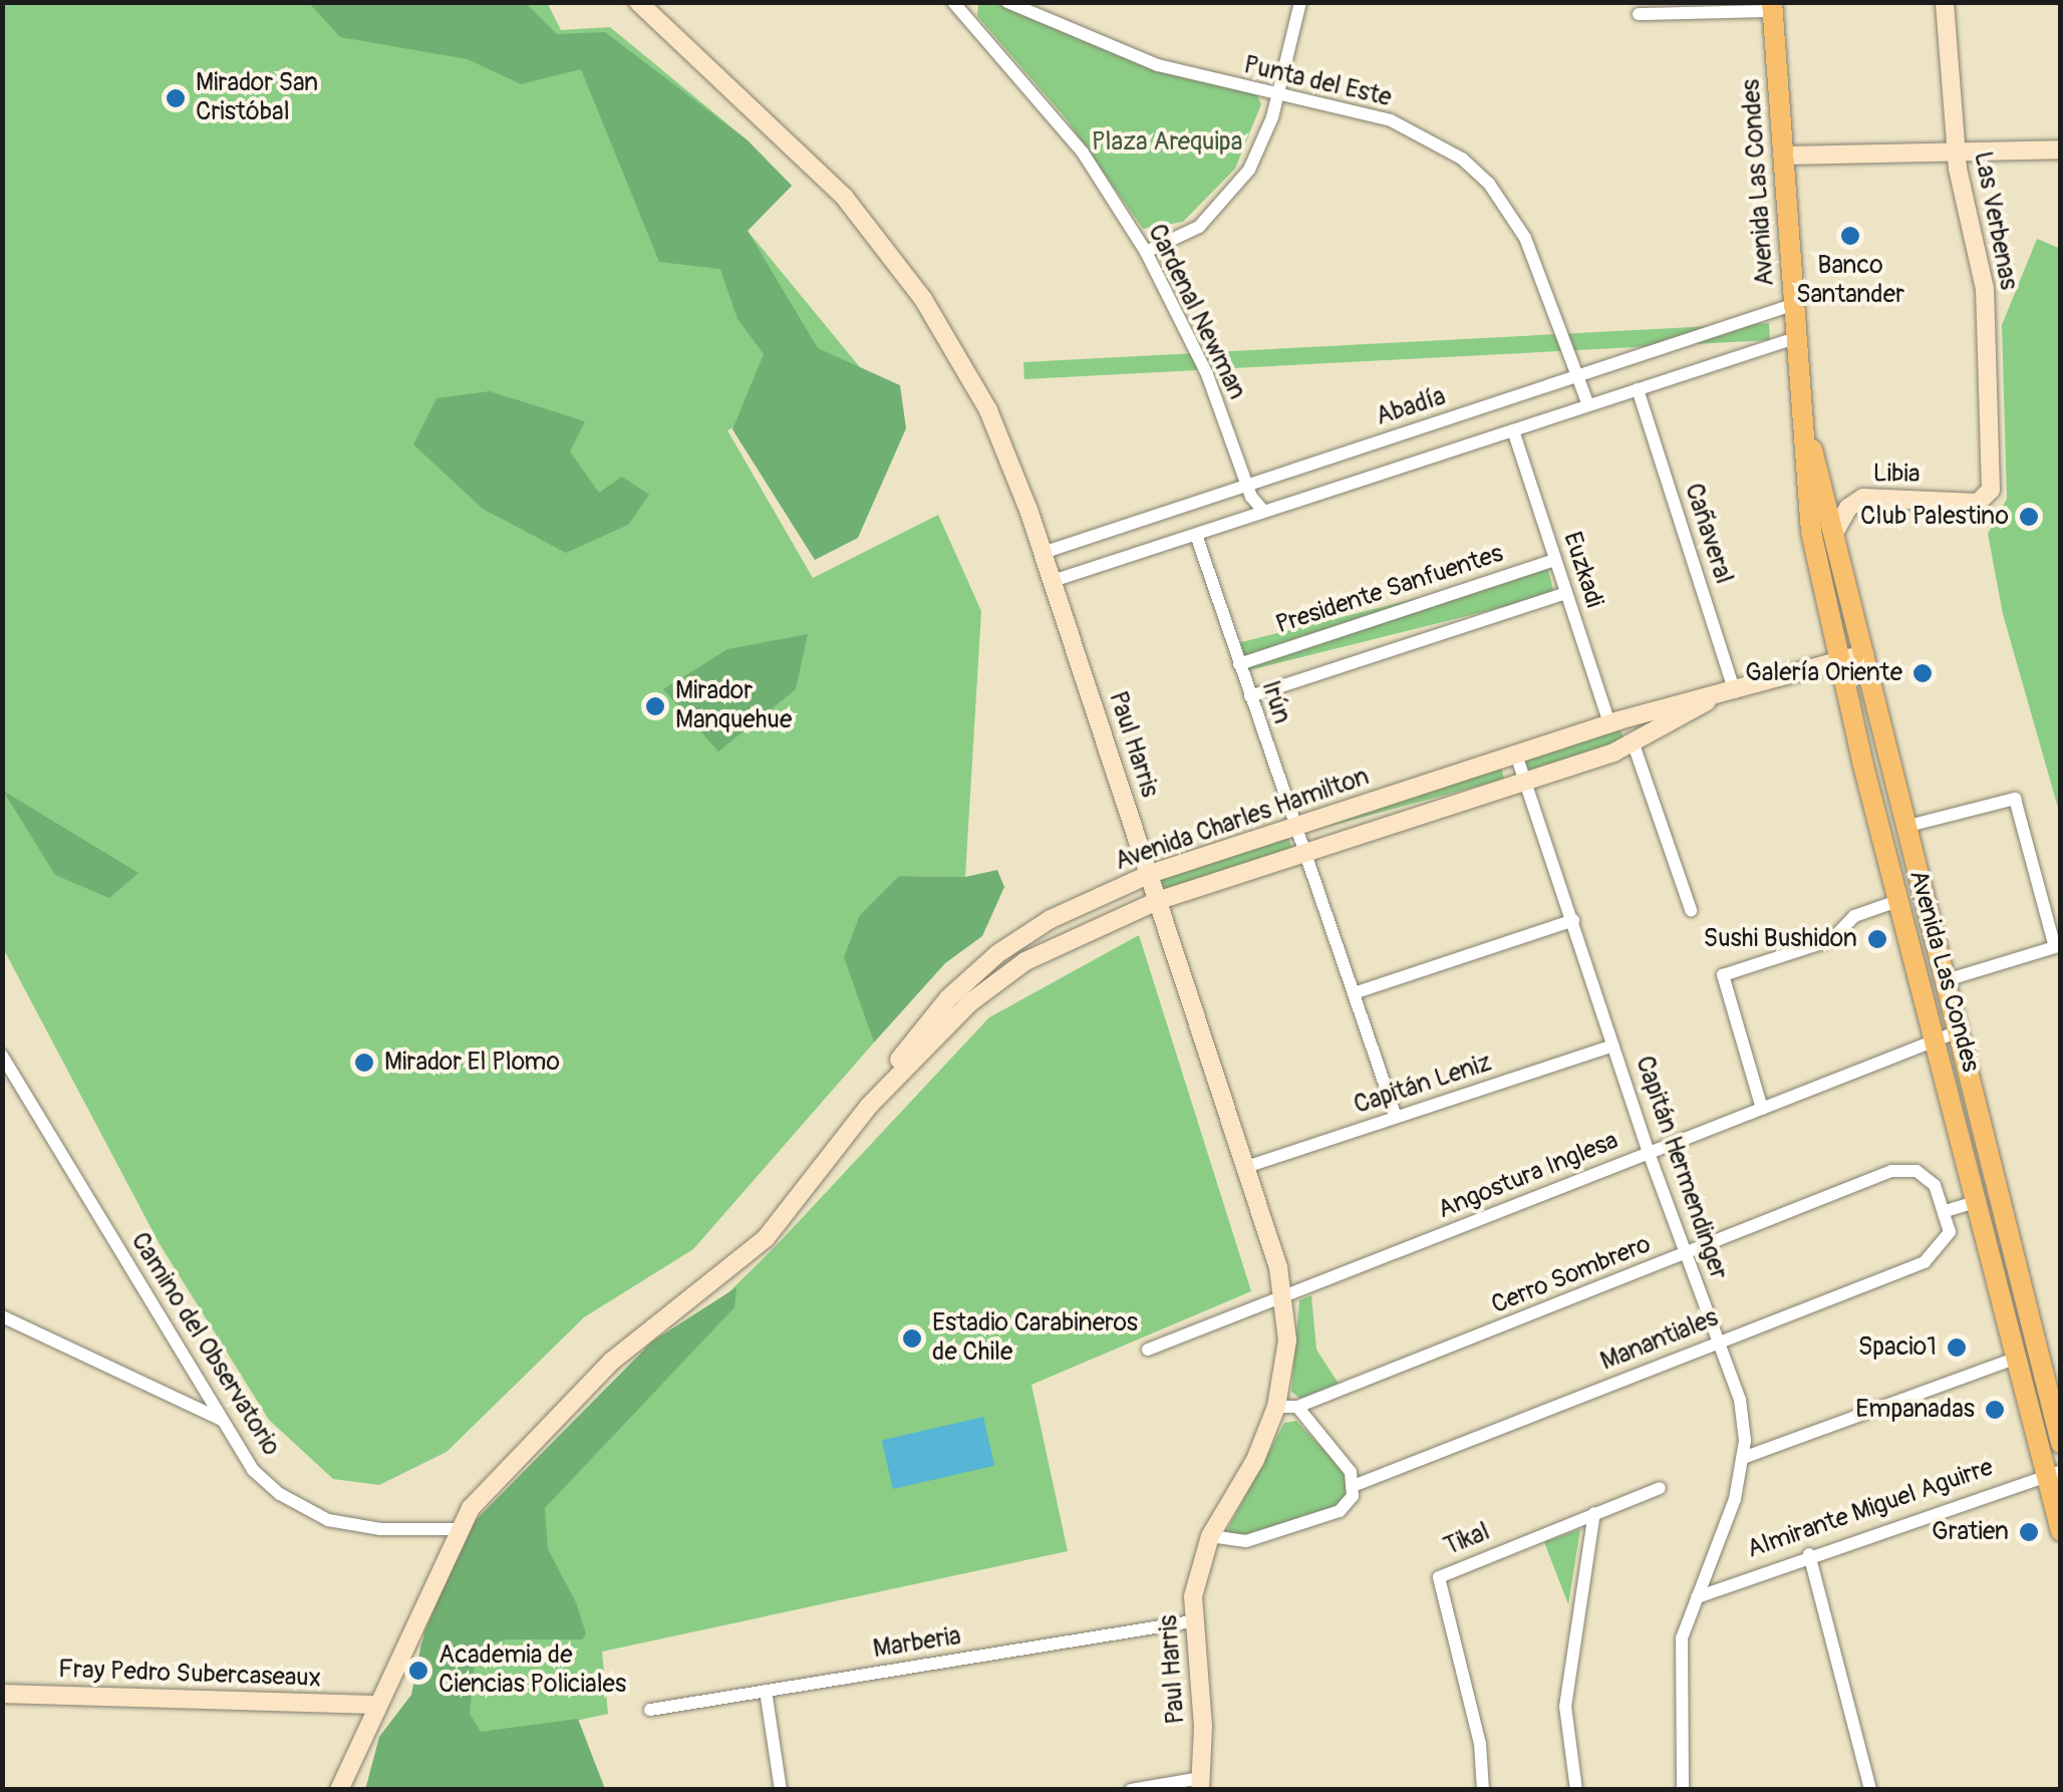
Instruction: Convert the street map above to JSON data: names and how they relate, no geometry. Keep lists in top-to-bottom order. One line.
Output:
{"streets":{"main road":["Avenida Las Condes"],"street":["Punta del Este","Las Verbenas","Cardenal Newman","Abadía","Libia","Cañaveral","Euzkadi","Presidente Sanfuentes","Irún","Paul Harris","Avenida Charles Hamilton","Capitán Leniz","Capitán Hermendinger","Angostura Inglesa","Cerro Sombrero","Manantiales","Camino del Observatorio","Almirante Miguel Aguirre","Tikal","Marberia","Fray Pedro Subercaseaux"]},"crossings":[["Punta del Este","Abadía"],["Avenida Las Condes","Abadía"],["Avenida Las Condes","Libia"],["Avenida Las Condes","Avenida Charles Hamilton"],["Avenida Las Condes","Angostura Inglesa"],["Avenida Las Condes","Almirante Miguel Aguirre"],["Las Verbenas","Libia"],["Cardenal Newman","Abadía"],["Abadía","Paul Harris"],["Cañaveral","Avenida Charles Hamilton"],["Euzkadi","Presidente Sanfuentes"],["Euzkadi","Avenida Charles Hamilton"],["Presidente Sanfuentes","Irún"],["Irún","Avenida Charles Hamilton"],["Irún","Capitán Leniz"],["Paul Harris","Avenida Charles Hamilton"],["Paul Harris","Capitán Leniz"],["Paul Harris","Angostura Inglesa"],["Paul Harris","Cerro Sombrero"],["Paul Harris","Manantiales"],["Paul Harris","Marberia"],["Avenida Charles Hamilton","Capitán Hermendinger"],["Avenida Charles Hamilton","Camino del Observatorio"],["Avenida Charles Hamilton","Fray Pedro Subercaseaux"],["Capitán Leniz","Capitán Hermendinger"],["Capitán Hermendinger","Angostura Inglesa"],["Capitán Hermendinger","Cerro Sombrero"],["Capitán Hermendinger","Manantiales"],["Capitán Hermendinger","Almirante Miguel Aguirre"],["Cerro Sombrero","Manantiales"]],"parks":["Plaza Arequipa"],"places":["Mirador San Cristóbal","Banco Santander","Club Palestino","Galería Oriente","Mirador Manquehue","Sushi Bushidon","Mirador El Plomo","Estadio Carabineros de Chile","Spacio1","Empanadas","Gratien","Academia de Ciencias Policiales"]}
